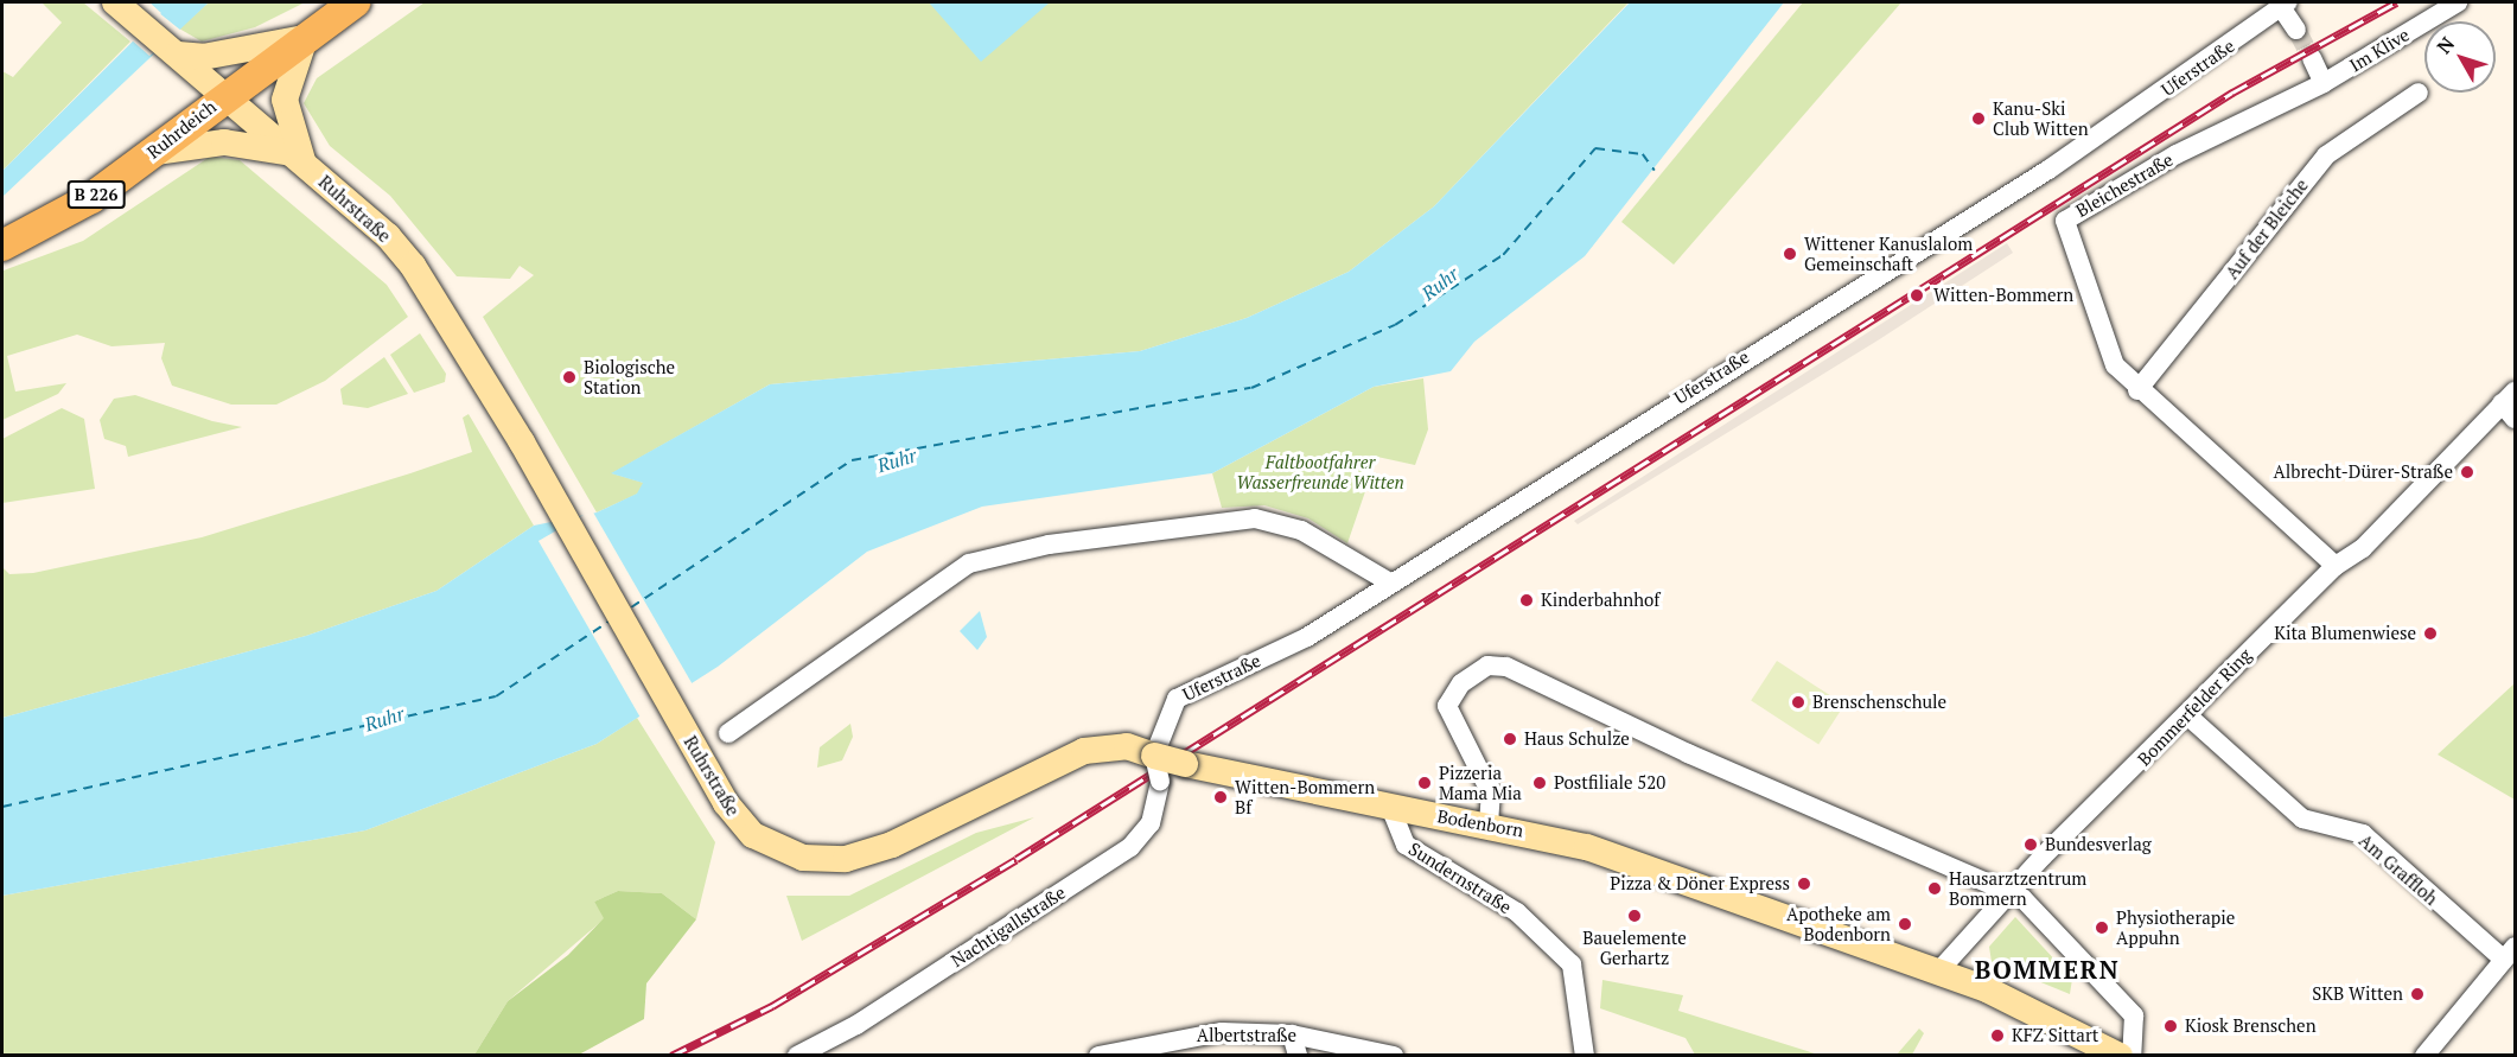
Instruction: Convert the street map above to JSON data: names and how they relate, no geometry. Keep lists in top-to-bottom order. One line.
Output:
{"streets":{"main road":["Ruhrdeich","B 226","Ruhrstraße","Bodenborn"],"street":["Im Klive","Uferstraße","Bleichestraße","Auf der Bleiche","Bommerfelder Ring","Am Graffloh","Sundernstraße","Nachtigallstraße","Albertstraße"]},"crossings":[["Im Klive","Bleichestraße"],["Uferstraße","Bodenborn"],["Uferstraße","Nachtigallstraße"],["Ruhrdeich","Ruhrstraße"],["Bleichestraße","Auf der Bleiche"],["Bleichestraße","Bommerfelder Ring"],["Ruhrstraße","Bodenborn"],["Bommerfelder Ring","Bodenborn"],["Bommerfelder Ring","Am Graffloh"],["Bodenborn","Sundernstraße"],["Bodenborn","Nachtigallstraße"]],"districts":["BOMMERN"],"water":["Ruhr"],"parks":["Faltbootfahrer Wasserfreunde Witten"],"places":["Kanu-Ski Club Witten","Wittener Kanuslalom Gemeinschaft","Witten-Bommern","Biologische Station","Albrecht-Dürer-Straße","Kinderbahnhof","Kita Blumenwiese","Brenschenschule","Haus Schulze","Pizzeria Mama Mia","Postfiliale 520","Witten-Bommern Bf","Bundesverlag","Pizza & Döner Express","Hausarztzentrum Bommern","Bauelemente Gerhartz","Apotheke am Bodenborn","Physiotherapie Appuhn","SKB Witten","Kiosk Brenschen","KFZ Sittart"],"north":"top left"}
